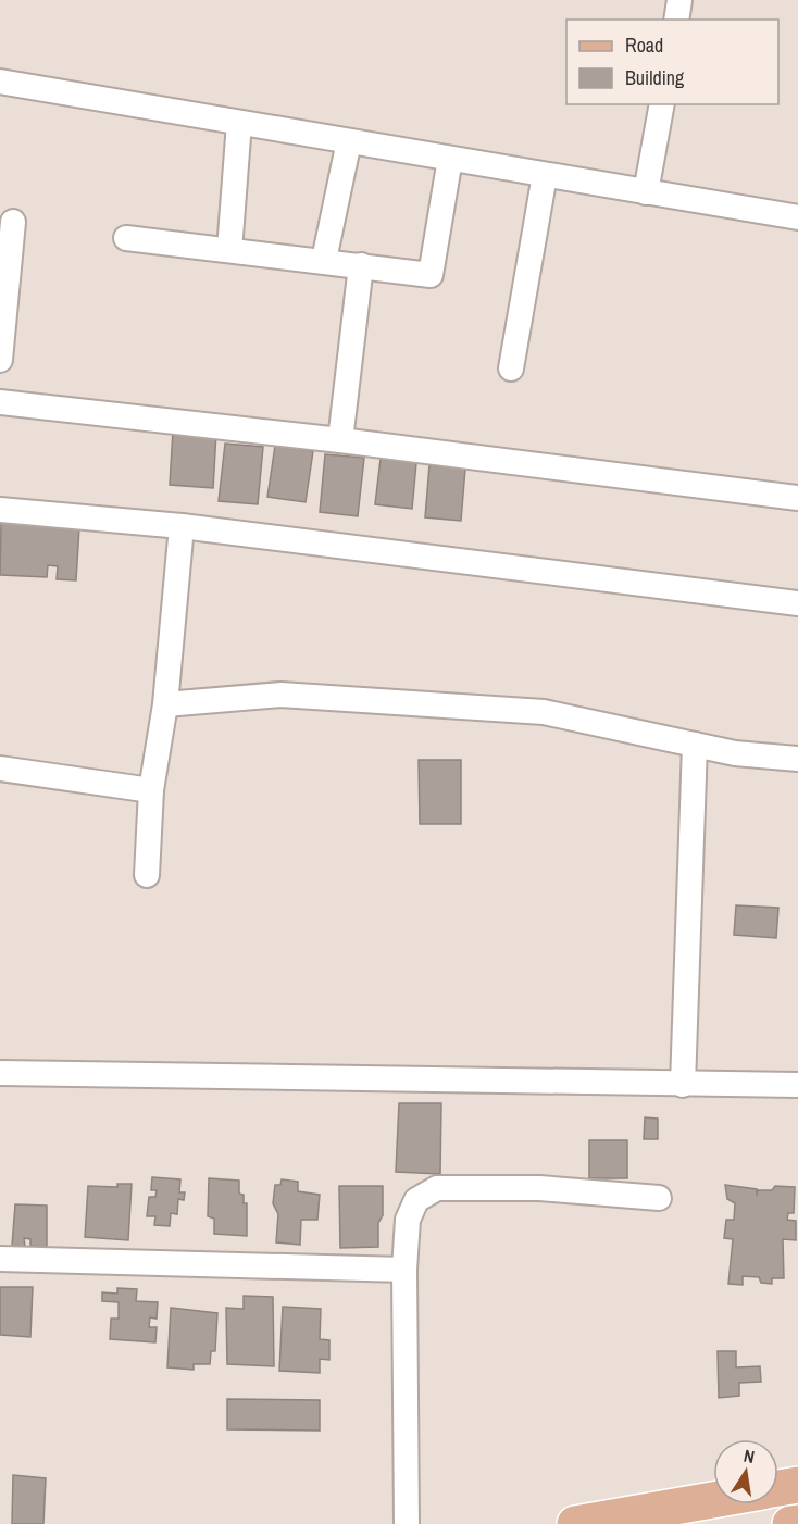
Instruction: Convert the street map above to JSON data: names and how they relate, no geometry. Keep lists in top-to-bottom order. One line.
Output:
{"legend":["Road","Building"],"north":"top"}
